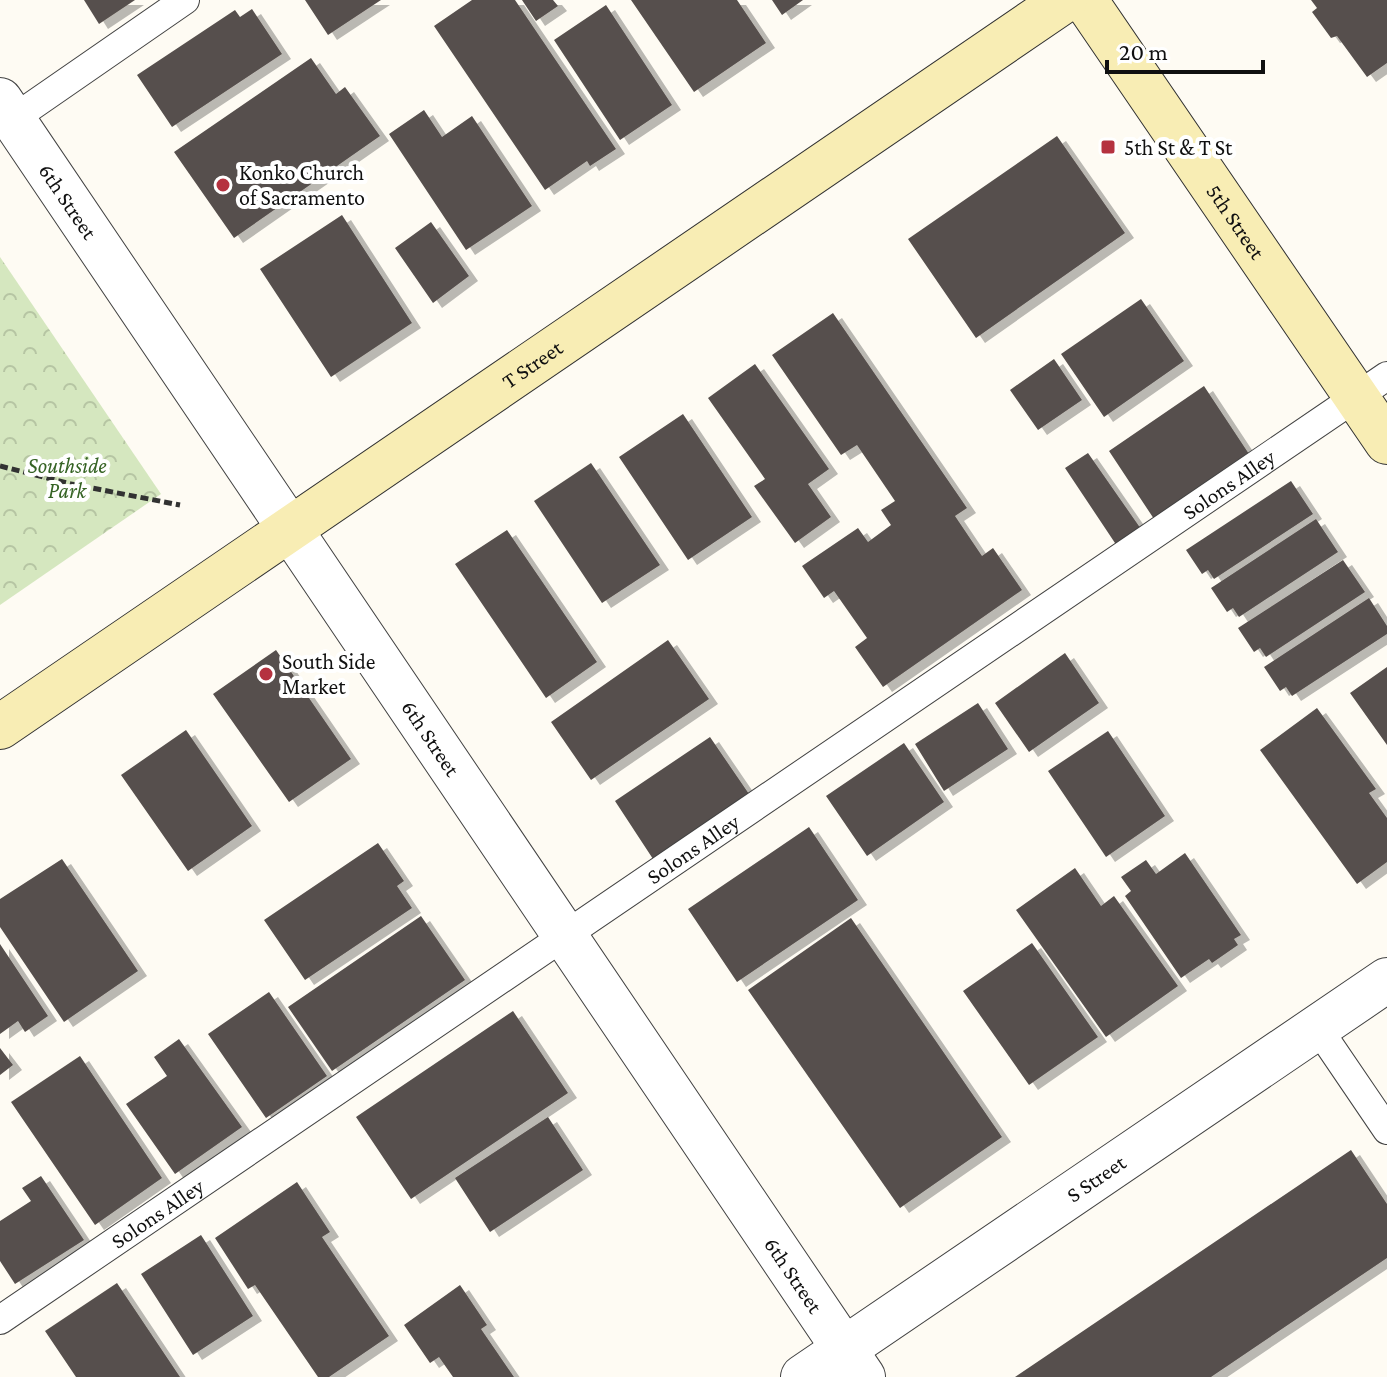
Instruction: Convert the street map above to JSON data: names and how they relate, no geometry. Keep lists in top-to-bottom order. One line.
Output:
{"streets":{"street":["6th Street","5th Street","T Street","S Street"],"lane":["Solons Alley"]},"crossings":[["6th Street","T Street"],["6th Street","Solons Alley"],["6th Street","S Street"],["5th Street","Solons Alley"]],"parks":["Southside Park"],"places":{"transit":["5th St & T St"],"other":["Konko Church of Sacramento","South Side Market"]},"scale_bar":"20 m"}
